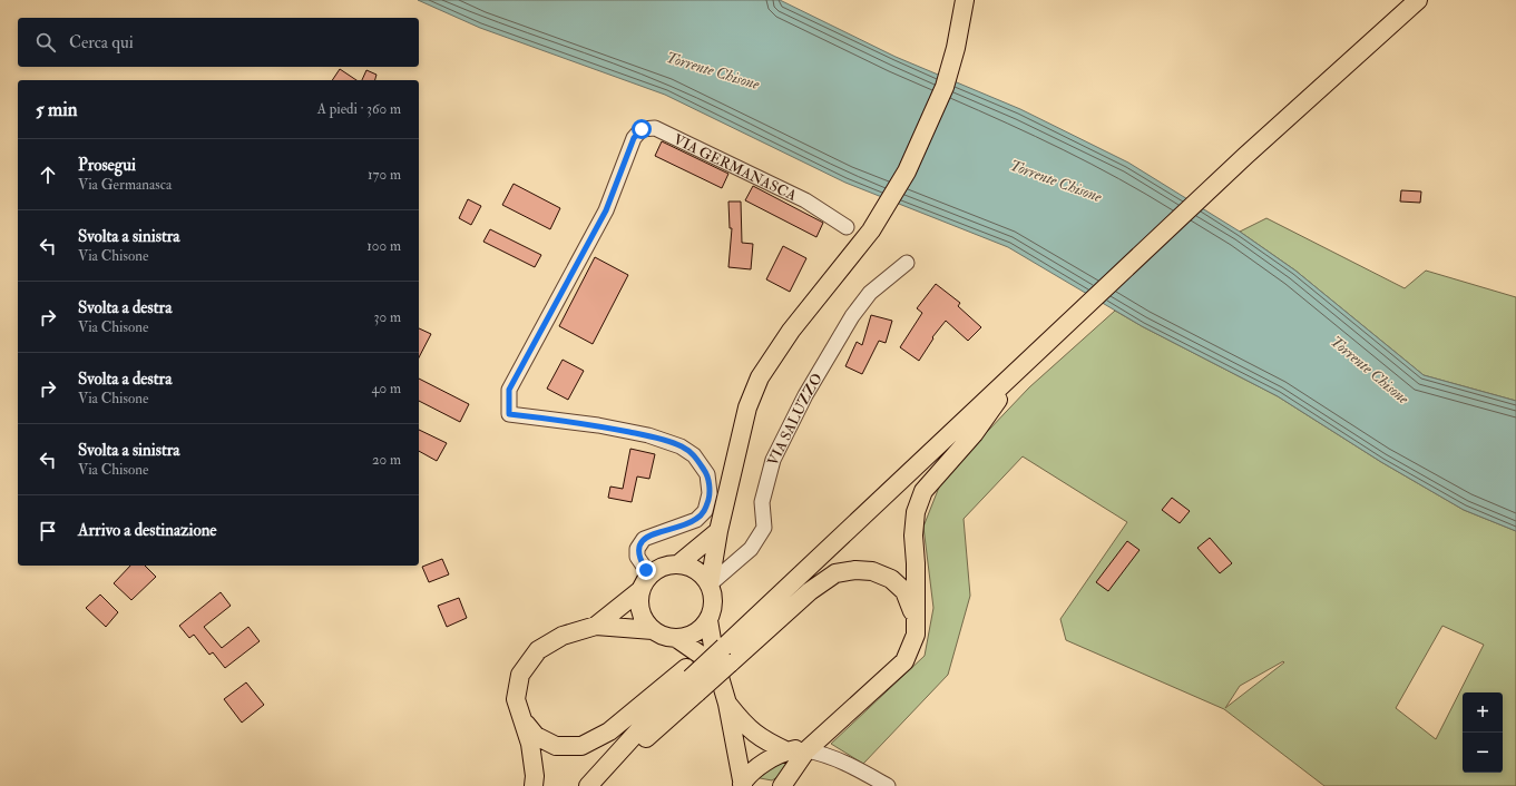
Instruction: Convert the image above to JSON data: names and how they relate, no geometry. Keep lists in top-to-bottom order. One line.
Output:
{"streets":{"street":["VIA GERMANASCA","VIA SALUZZO"]},"crossings":[["VIA GERMANASCA","VIA SALUZZO"]],"water":["Torrente Chisone"],"page":{"search":"Cerca qui","heading":["5 min","A piedi · 360 m"],"list":[["Prosegui","Via Germanasca","170 m"],["Svolta a sinistra","Via Chisone","100 m"],["Svolta a destra","Via Chisone","30 m"],["Svolta a destra","Via Chisone","40 m"],["Svolta a sinistra","Via Chisone","20 m"],"Arrivo a destinazione"],"map_buttons":["+","−"]}}
